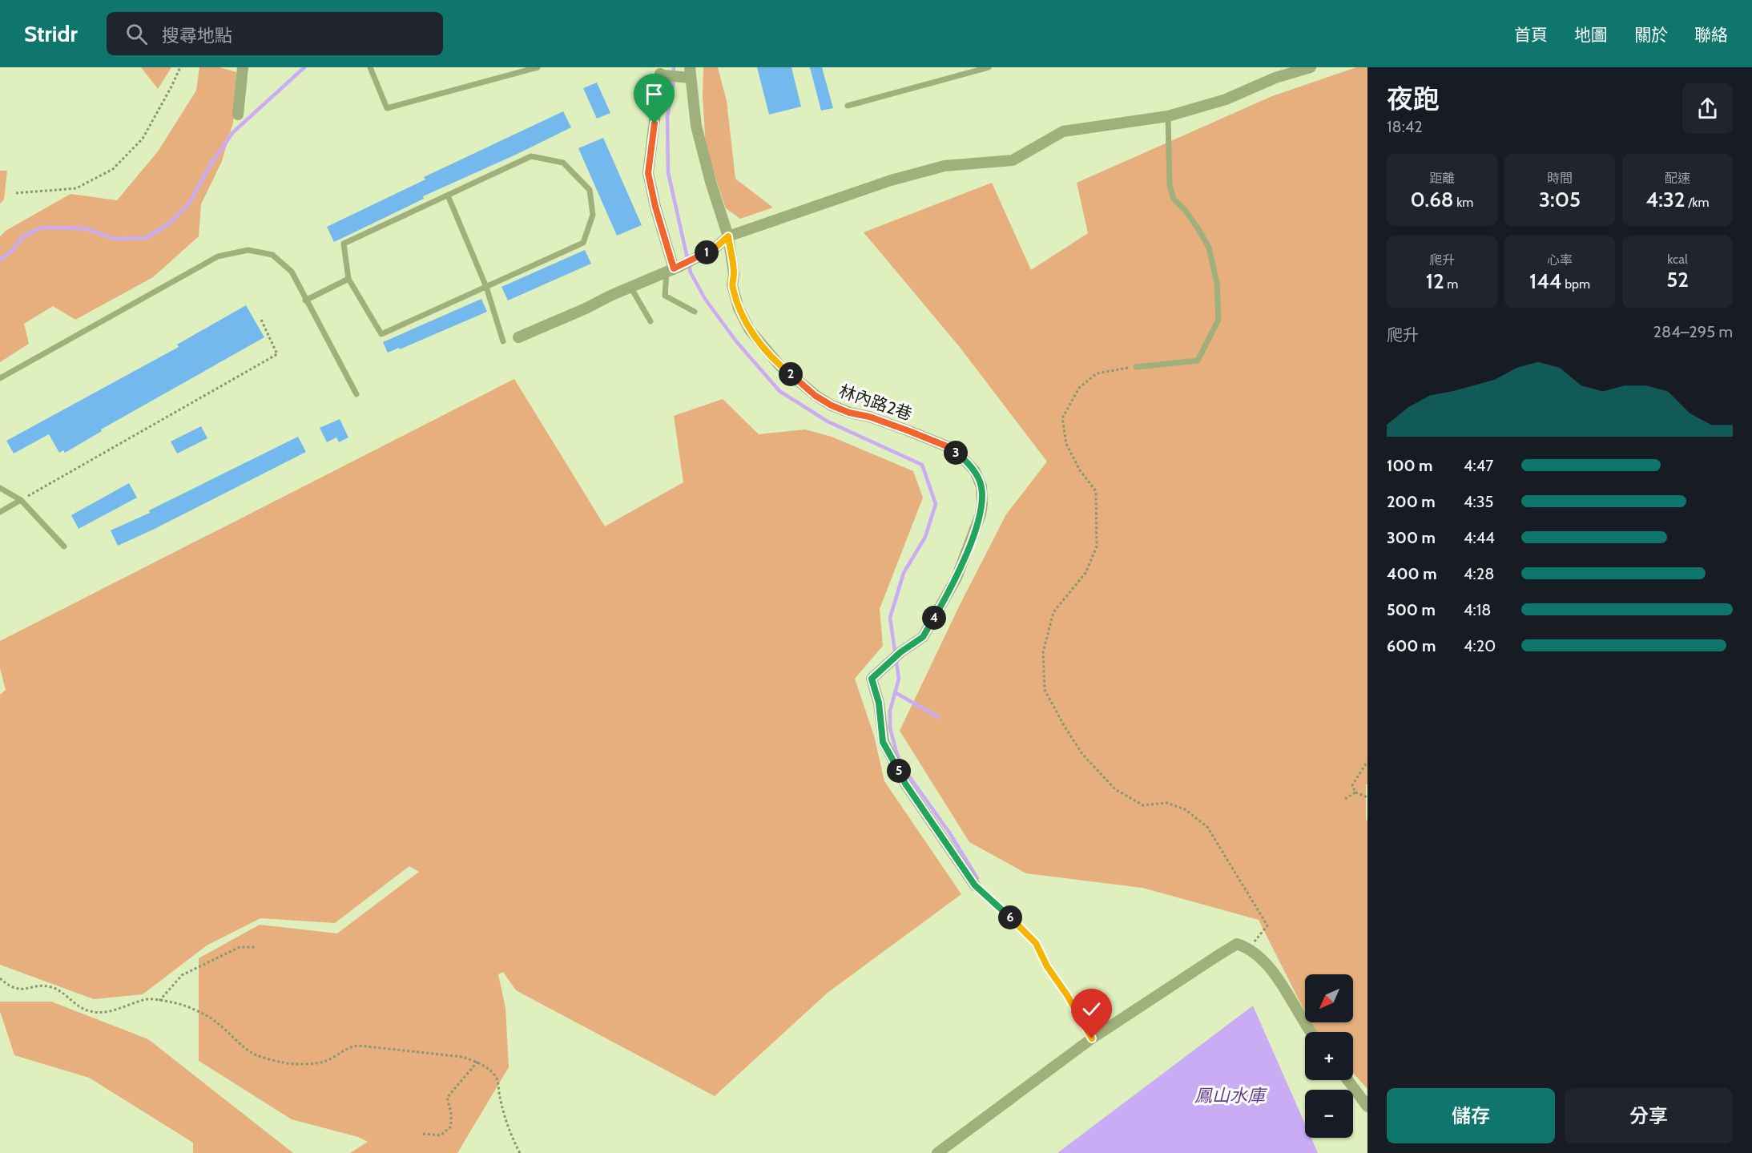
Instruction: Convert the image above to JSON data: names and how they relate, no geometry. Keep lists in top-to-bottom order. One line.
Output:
{"streets":{"street":["林內路2巷"]},"water":["鳳山水庫"],"north":"bottom left","page":{"header":"Stridr","search":"搜尋地點","nav":["首頁","地圖","關於","聯絡"],"heading":["夜跑","18:42"],"stats":[["距離","0.68 km"],["時間","3:05"],["配速","4:32 /km"],["爬升","12 m"],["心率","144 bpm"],["kcal","52"]],"pins":["1","2","3","4","5","6"],"chart":["爬升","284–295 m"],"list":[{"name":"100 m","note":"4:47"},{"name":"200 m","note":"4:35"},{"name":"300 m","note":"4:44"},{"name":"400 m","note":"4:28"},{"name":"500 m","note":"4:18"},{"name":"600 m","note":"4:20"}],"map_buttons":["+","−"],"buttons":["儲存","分享"]}}
